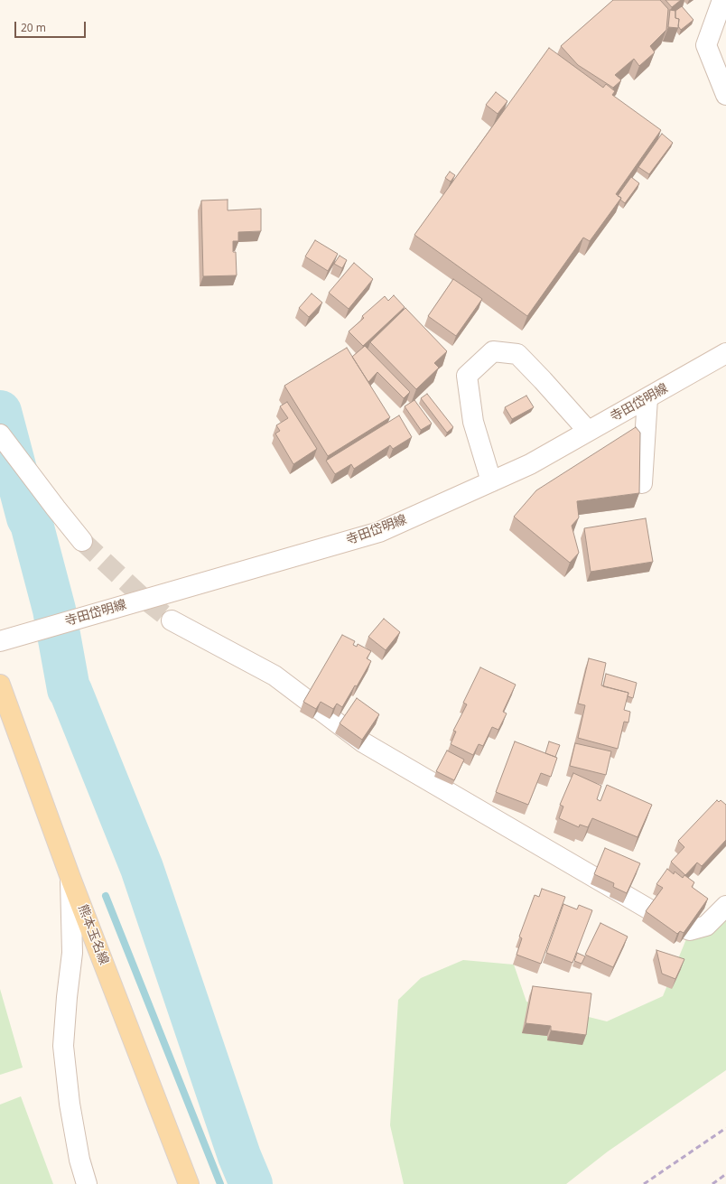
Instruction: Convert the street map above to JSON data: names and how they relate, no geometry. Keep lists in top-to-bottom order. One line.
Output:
{"streets":{"main road":["熊本玉名線"],"street":["寺田岱明線"]},"scale_bar":"20 m"}
